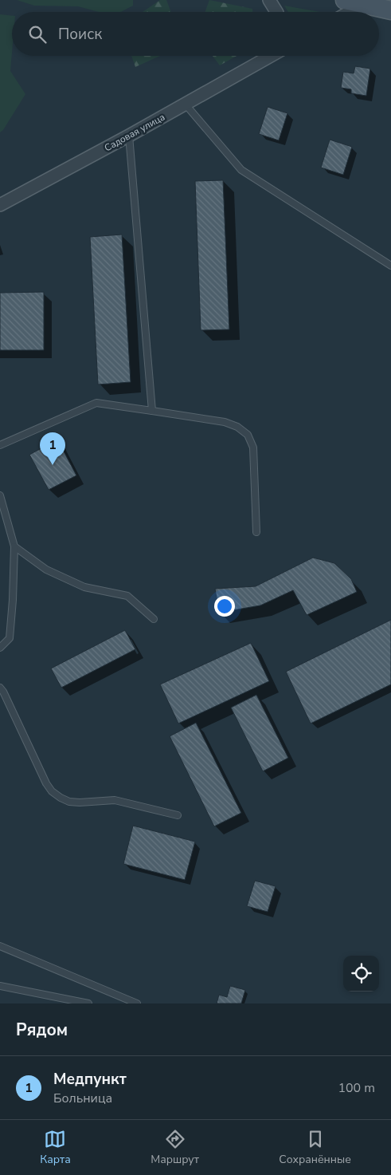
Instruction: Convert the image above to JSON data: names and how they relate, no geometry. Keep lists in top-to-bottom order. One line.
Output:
{"streets":{"street":["Садовая улица"]},"page":{"search":"Поиск","pins":"1","heading":"Рядом","list":[{"mark":"1","name":"Медпункт","note":"Больница","value":"100 m"}],"nav":["Карта","Маршрут","Сохранённые"]}}
